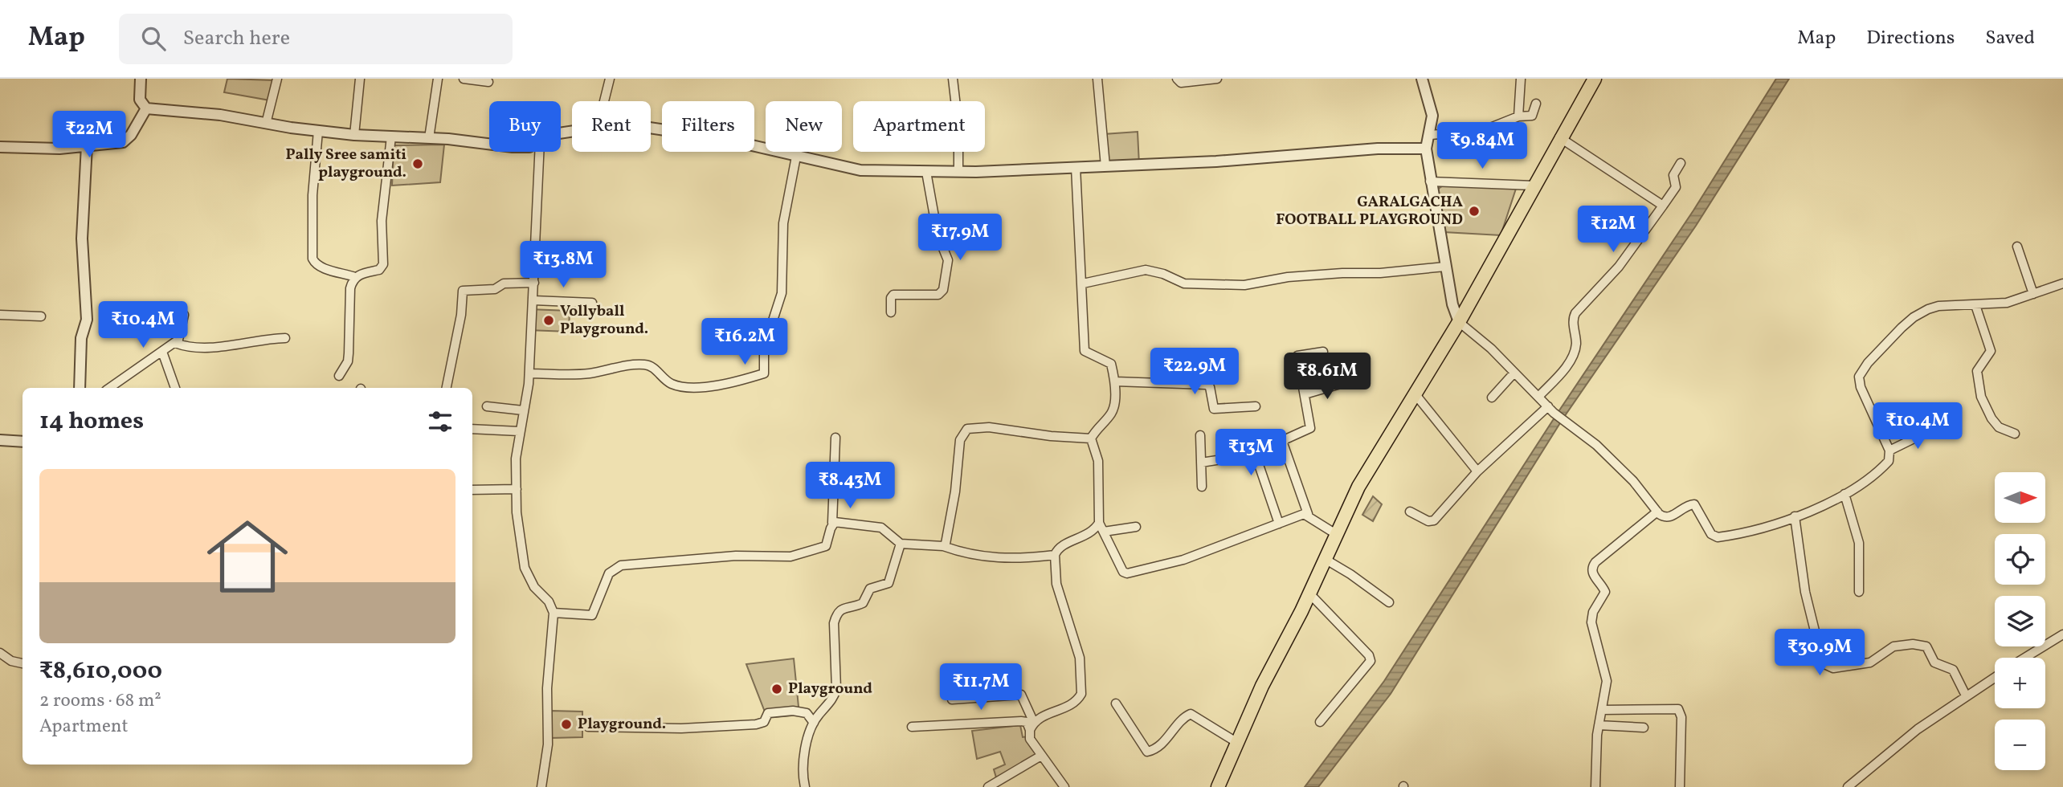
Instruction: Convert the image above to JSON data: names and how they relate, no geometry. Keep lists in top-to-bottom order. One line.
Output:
{"places":["Pally Sree samiti playground.","GARALGACHA FOOTBALL PLAYGROUND","Vollyball Playground.","Playground","Playground."],"north":"right","page":{"header":"Map","search":"Search here","nav":["Map","Directions","Saved"],"chip":["Buy","Rent","Filters","New","Apartment"],"price":["₹22M","₹9.84M","₹12M","₹17.9M","₹13.8M","₹10.4M","₹16.2M","₹22.9M","₹8.61M","₹10.4M","₹13M","₹8.43M","₹30.9M","₹11.7M"],"heading":"14 homes","list":[{"name":"₹8,610,000","note":"2 rooms · 68 m² · Apartment"}],"map_buttons":["+","−"]}}
